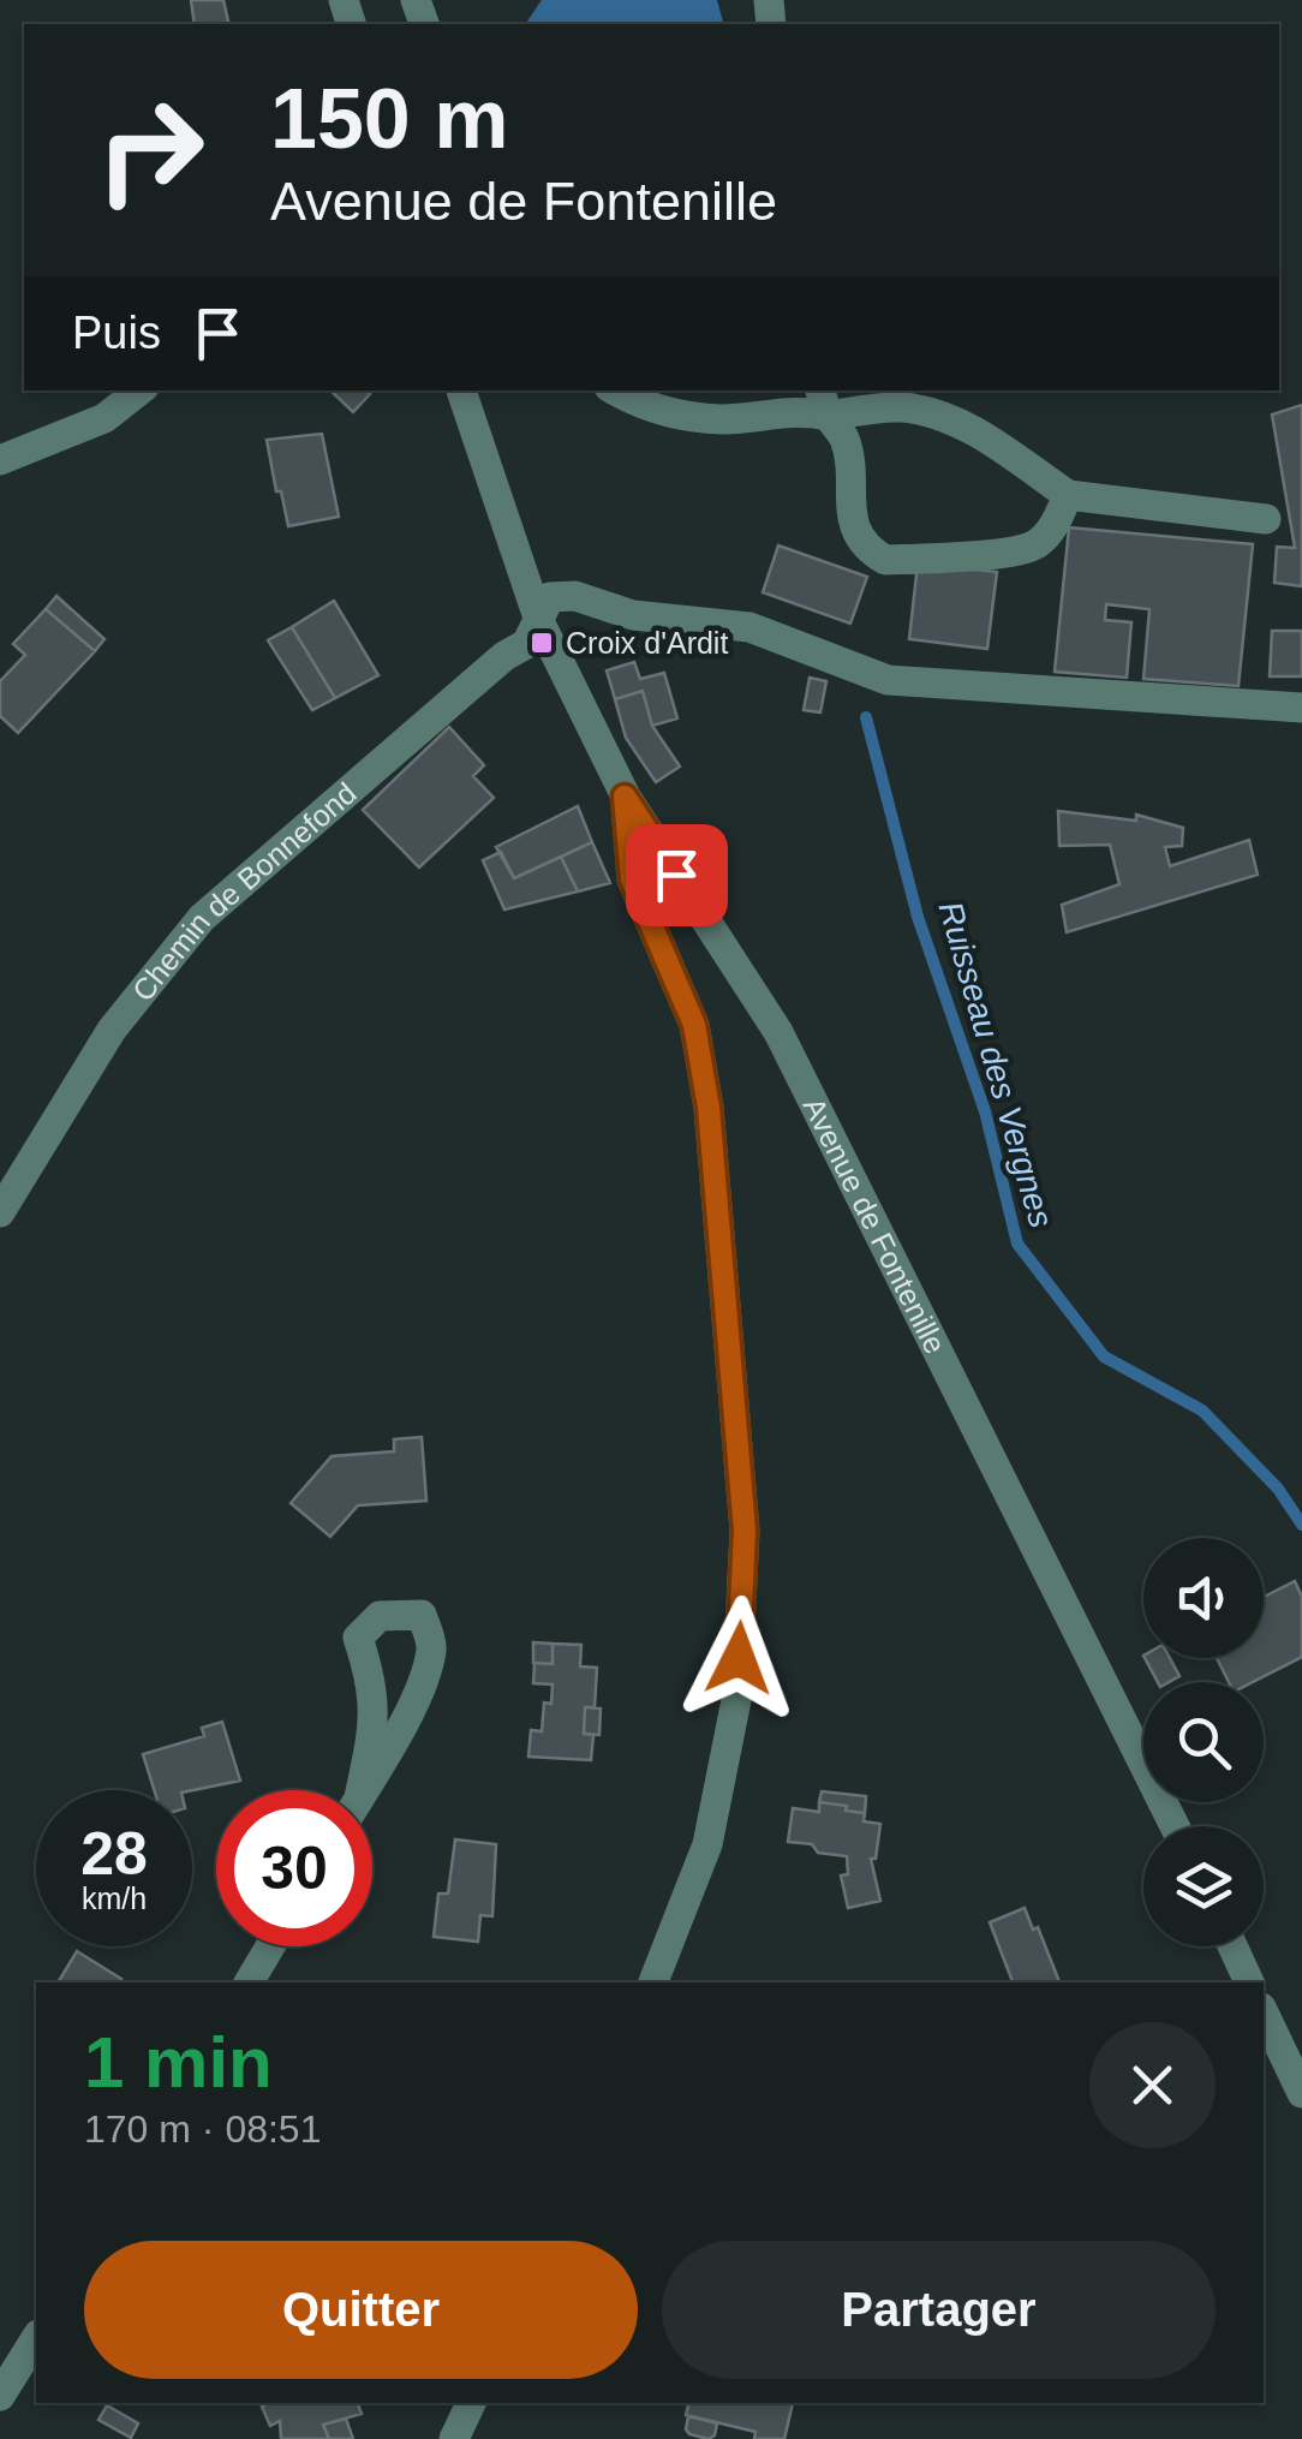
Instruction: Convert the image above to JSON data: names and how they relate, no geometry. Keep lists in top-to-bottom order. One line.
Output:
{"streets":{"street":["Chemin de Bonnefond","Avenue de Fontenille"]},"crossings":[["Chemin de Bonnefond","Avenue de Fontenille"]],"water":["Ruisseau des Vergnes"],"places":{"transit":["Croix d'Ardit"]},"page":{"turn":["150 m","Avenue de Fontenille"],"then":"Puis","speed":"28 km/h","limit":"30","heading":["1 min","170 m · 08:51"],"buttons":["Quitter","Partager"]}}
